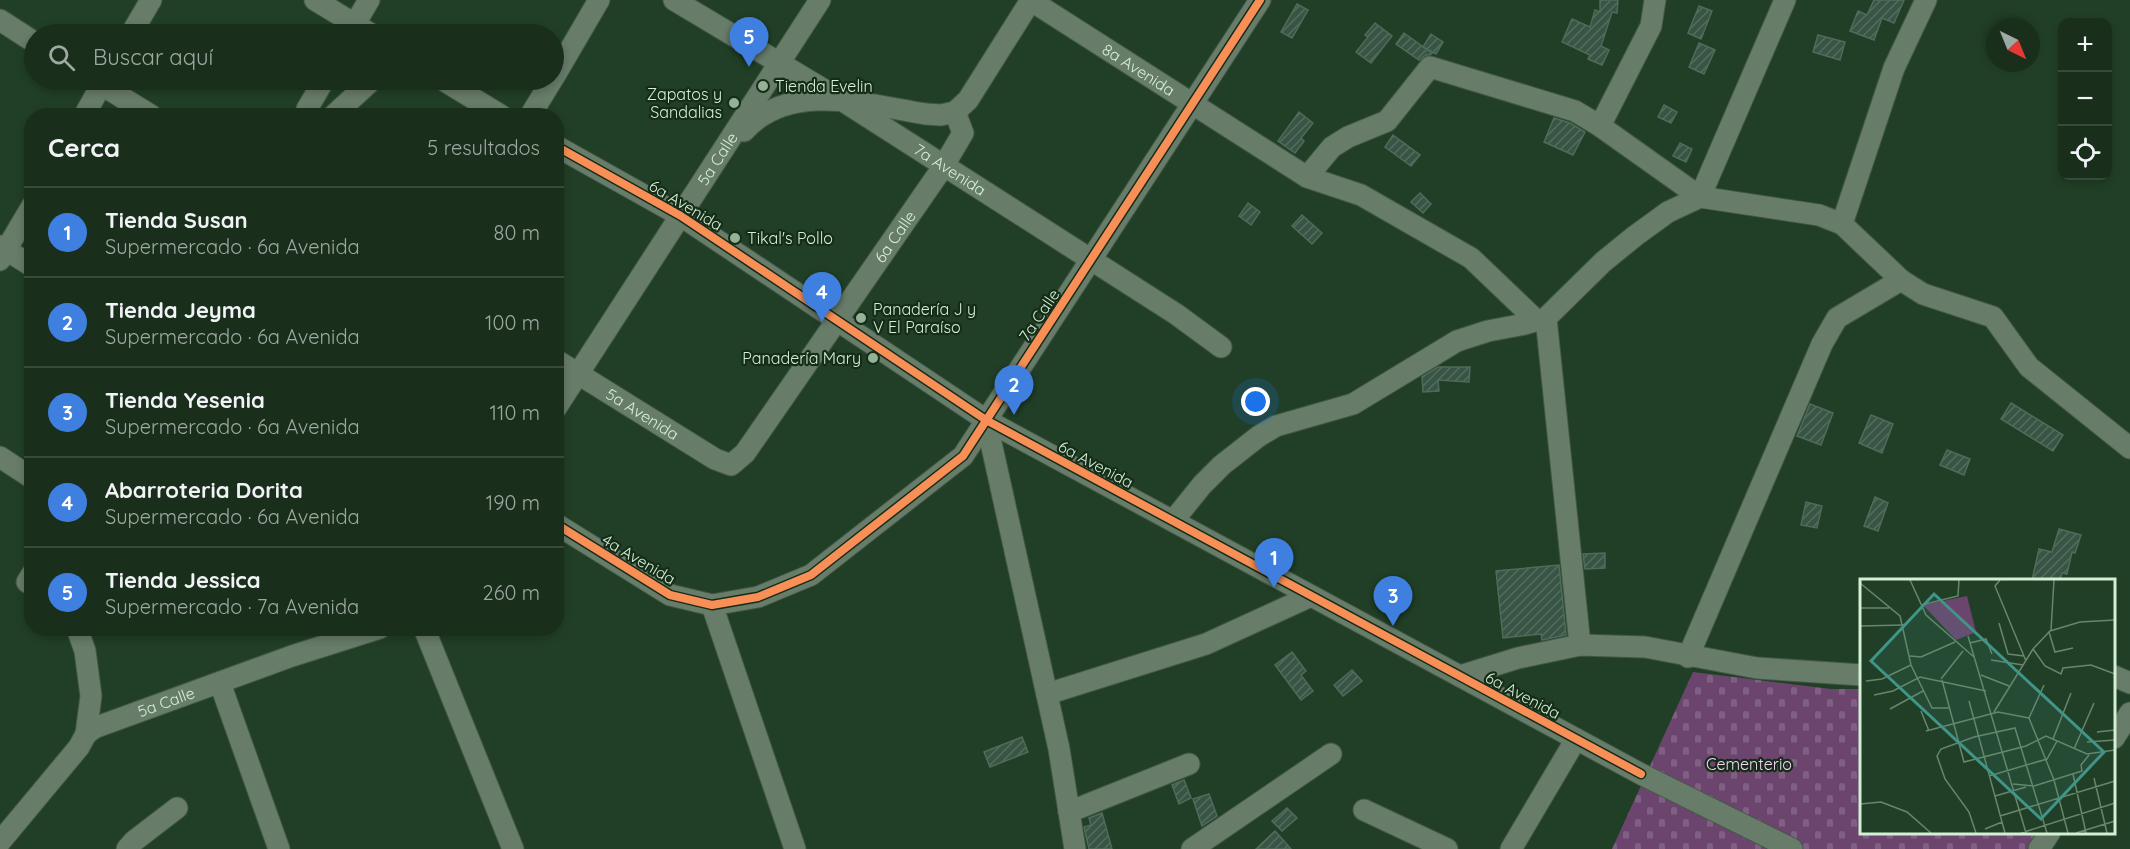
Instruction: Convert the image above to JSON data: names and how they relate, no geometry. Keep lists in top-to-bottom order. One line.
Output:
{"streets":{"street":["8a Avenida","5a Calle","7a Avenida","6a Avenida","6a Calle","7a Calle","5a Avenida","4a Avenida"]},"crossings":[["8a Avenida","7a Calle"],["5a Calle","7a Avenida"],["5a Calle","6a Avenida"],["5a Calle","5a Avenida"],["7a Avenida","6a Calle"],["7a Avenida","7a Calle"],["6a Avenida","6a Calle"],["6a Avenida","7a Calle"],["6a Calle","5a Avenida"],["7a Calle","4a Avenida"]],"parks":["Cementerio"],"places":["Tienda Evelin","Zapatos y Sandalias","Tikal's Pollo","Panadería J y V El Paraíso","Panadería Mary"],"north":"bottom right","page":{"pins":["5","4","2","1","3"],"map_buttons":["+","−"],"search":"Buscar aquí","heading":["Cerca","5 resultados"],"list":[{"mark":"1","name":"Tienda Susan","note":"Supermercado · 6a Avenida","value":"80 m"},{"mark":"2","name":"Tienda Jeyma","note":"Supermercado · 6a Avenida","value":"100 m"},{"mark":"3","name":"Tienda Yesenia","note":"Supermercado · 6a Avenida","value":"110 m"},{"mark":"4","name":"Abarroteria Dorita","note":"Supermercado · 6a Avenida","value":"190 m"},{"mark":"5","name":"Tienda Jessica","note":"Supermercado · 7a Avenida","value":"260 m"}]}}
